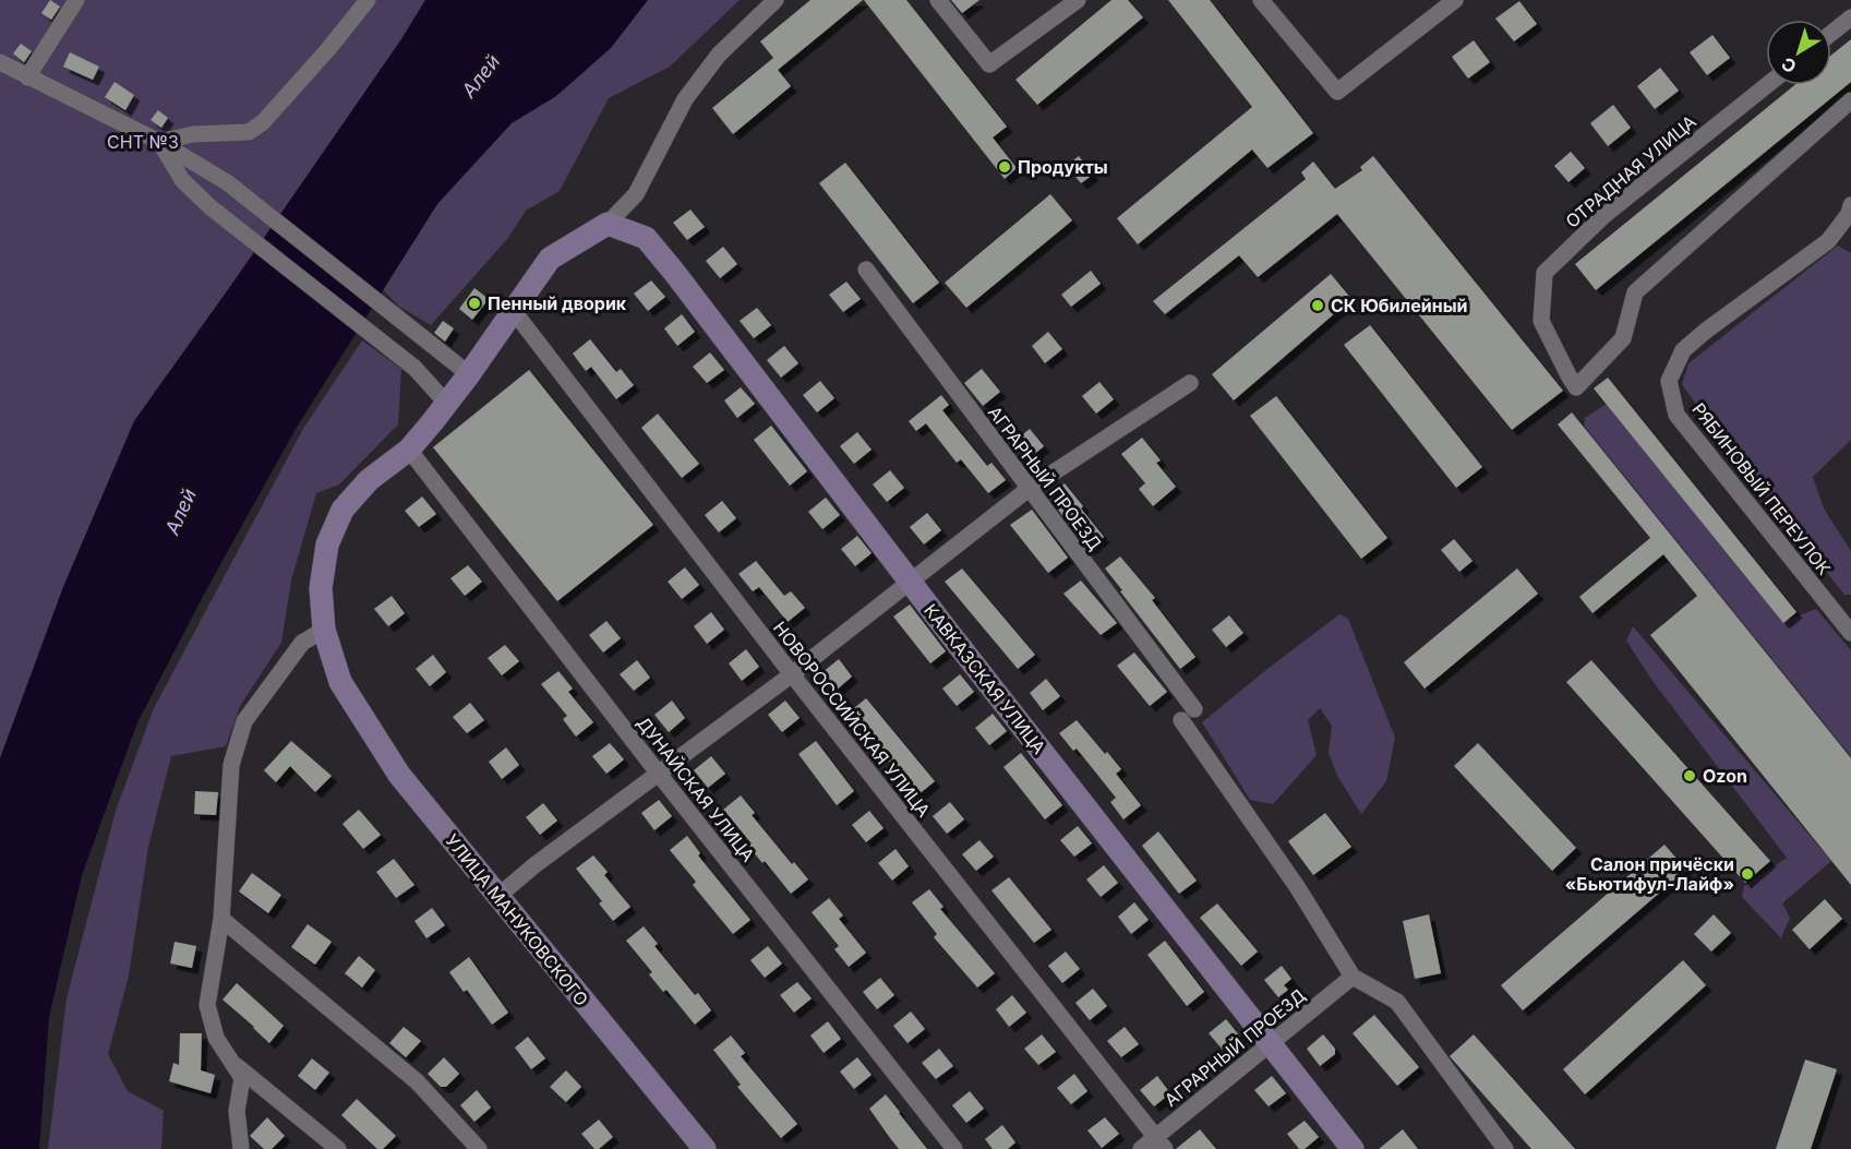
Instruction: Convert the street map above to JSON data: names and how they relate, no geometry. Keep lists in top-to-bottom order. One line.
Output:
{"streets":{"street":["ОТРАДНАЯ УЛИЦА","АГРАРНЫЙ ПРОЕЗД","РЯБИНОВЫЙ ПЕРЕУЛОК","КАВКАЗСКАЯ УЛИЦА","НОВОРОССИЙСКАЯ УЛИЦА","ДУНАЙСКАЯ УЛИЦА","УЛИЦА МАНУКОВСКОГО"]},"crossings":[["АГРАРНЫЙ ПРОЕЗД","КАВКАЗСКАЯ УЛИЦА"],["АГРАРНЫЙ ПРОЕЗД","НОВОРОССИЙСКАЯ УЛИЦА"],["КАВКАЗСКАЯ УЛИЦА","УЛИЦА МАНУКОВСКОГО"],["НОВОРОССИЙСКАЯ УЛИЦА","УЛИЦА МАНУКОВСКОГО"],["ДУНАЙСКАЯ УЛИЦА","УЛИЦА МАНУКОВСКОГО"]],"water":["Алей"],"parks":["СНТ №3"],"places":["Продукты","Пенный дворик","СК Юбилейный","Ozon","Салон причёски «Бьютифул-Лайф»"],"north":"bottom left"}
